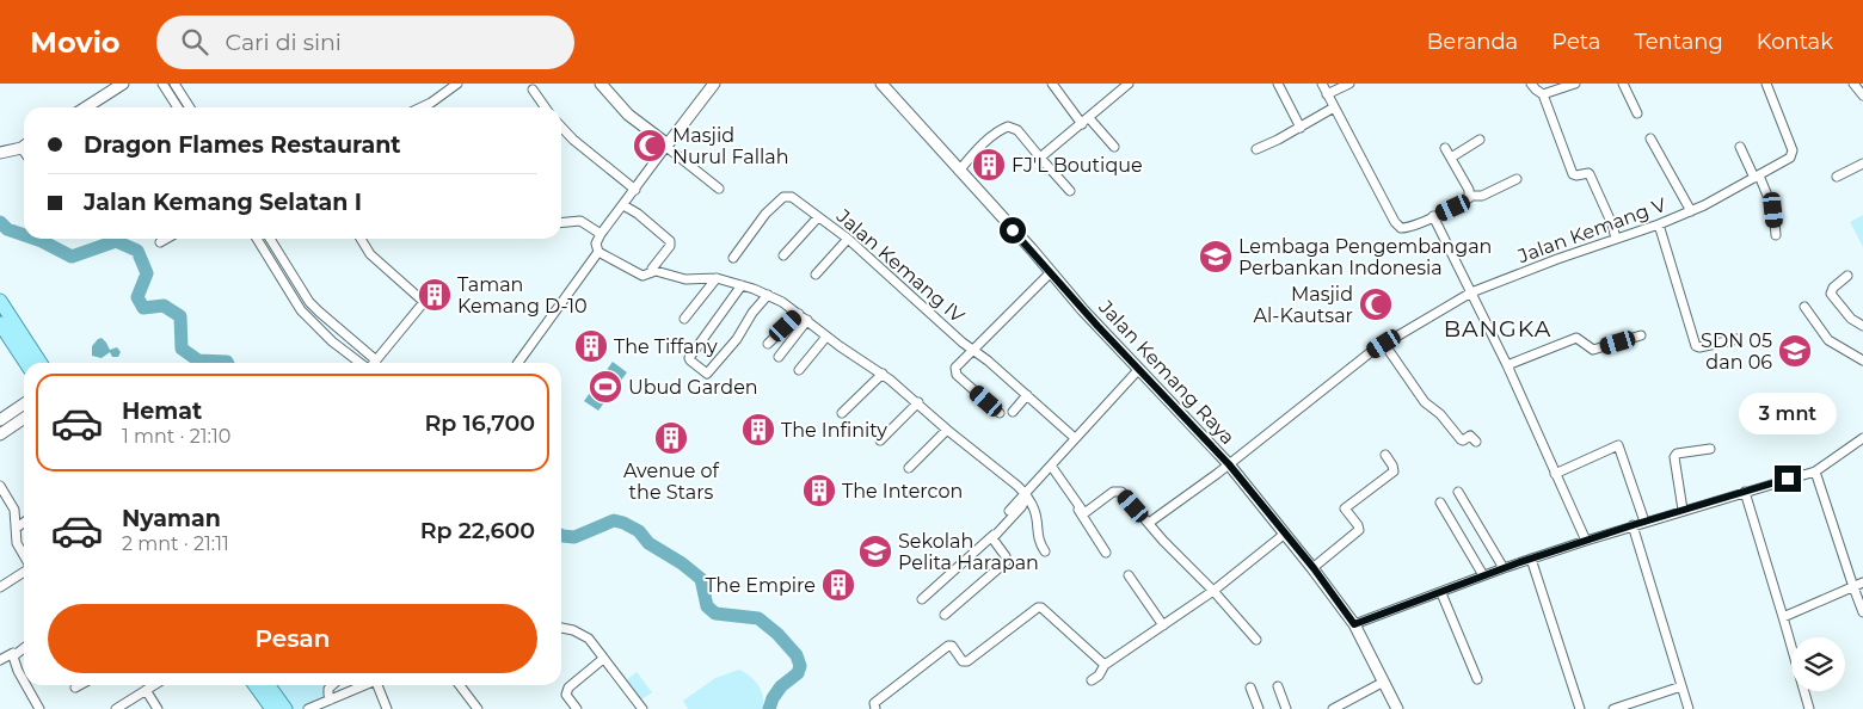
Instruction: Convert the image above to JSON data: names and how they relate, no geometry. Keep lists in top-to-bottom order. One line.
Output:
{"streets":{"street":["Jalan Kemang V","Jalan Kemang IV","Jalan Kemang Raya"]},"crossings":[["Jalan Kemang V","Jalan Kemang Raya"]],"districts":["BANGKA"],"places":{"mosque":["Masjid Nurul Fallah","Masjid Al-Kautsar"],"building":["FJ'L Boutique","Taman Kemang D-10","The Tiffany","The Infinity","Avenue of the Stars","The Intercon","The Empire"],"school or university":["Lembaga Pengembangan Perbankan Indonesia","SDN 05 dan 06","Sekolah Pelita Harapan"],"sports":["Ubud Garden"]},"page":{"header":"Movio","search":"Cari di sini","nav":["Beranda","Peta","Tentang","Kontak"],"banner":["Dragon Flames Restaurant","Jalan Kemang Selatan I"],"list":[{"name":"Hemat","note":"1 mnt · 21:10","value":"Rp 16,700"},{"name":"Nyaman","note":"2 mnt · 21:11","value":"Rp 22,600"}],"bubble":"3 mnt","buttons":"Pesan"}}
